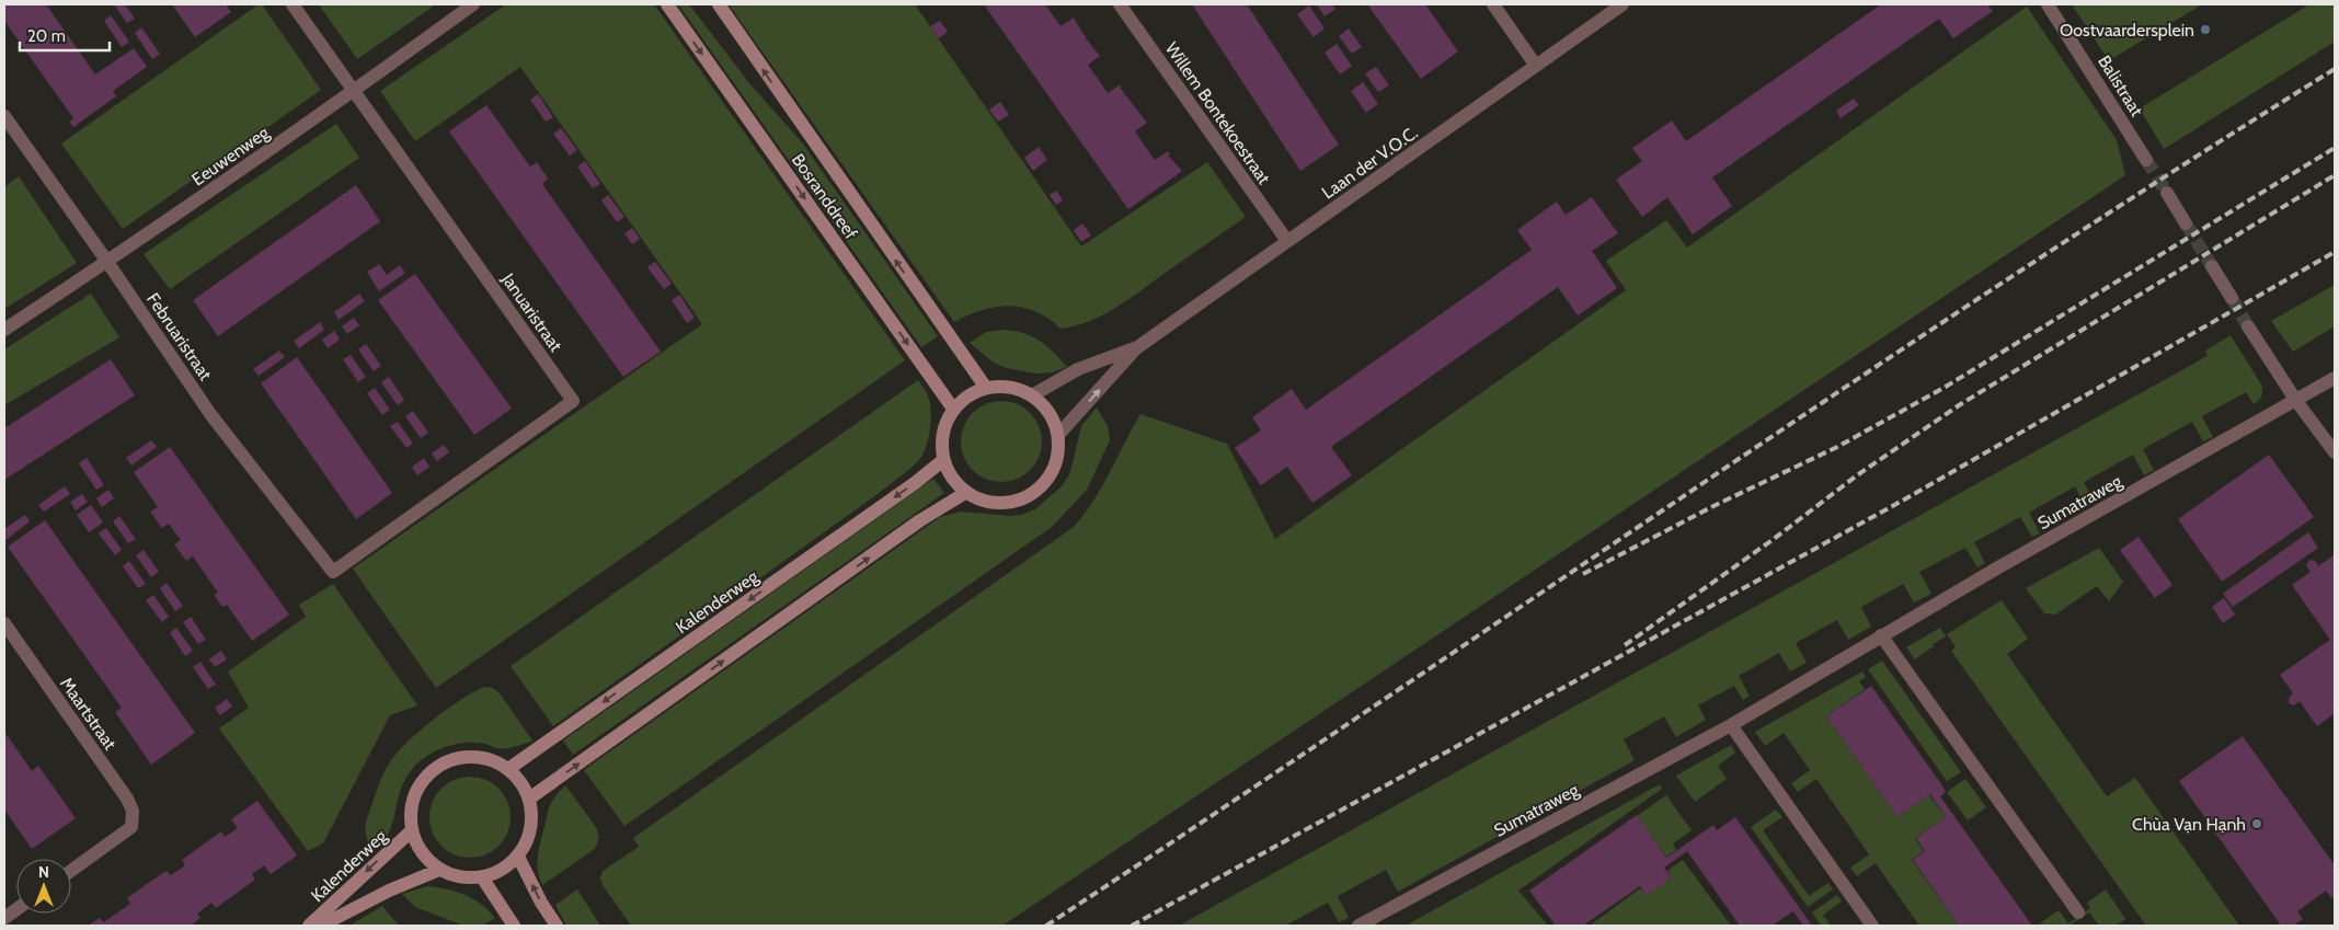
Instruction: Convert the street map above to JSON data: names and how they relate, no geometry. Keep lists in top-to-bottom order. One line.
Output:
{"streets":{"main road":["Bosranddreef","Kalenderweg"],"street":["Balistraat","Willem Bontekoestraat","Eeuwenweg","Laan der V.O.C.","Januaristraat","Februaristraat","Sumatraweg","Maartstraat"]},"crossings":[["Willem Bontekoestraat","Laan der V.O.C."],["Eeuwenweg","Januaristraat"],["Eeuwenweg","Februaristraat"],["Laan der V.O.C.","Bosranddreef"],["Laan der V.O.C.","Kalenderweg"],["Bosranddreef","Kalenderweg"],["Januaristraat","Februaristraat"]],"places":["Oostvaardersplein","Chùa Vạn Hạnh"],"scale_bar":"20 m","north":"top"}
